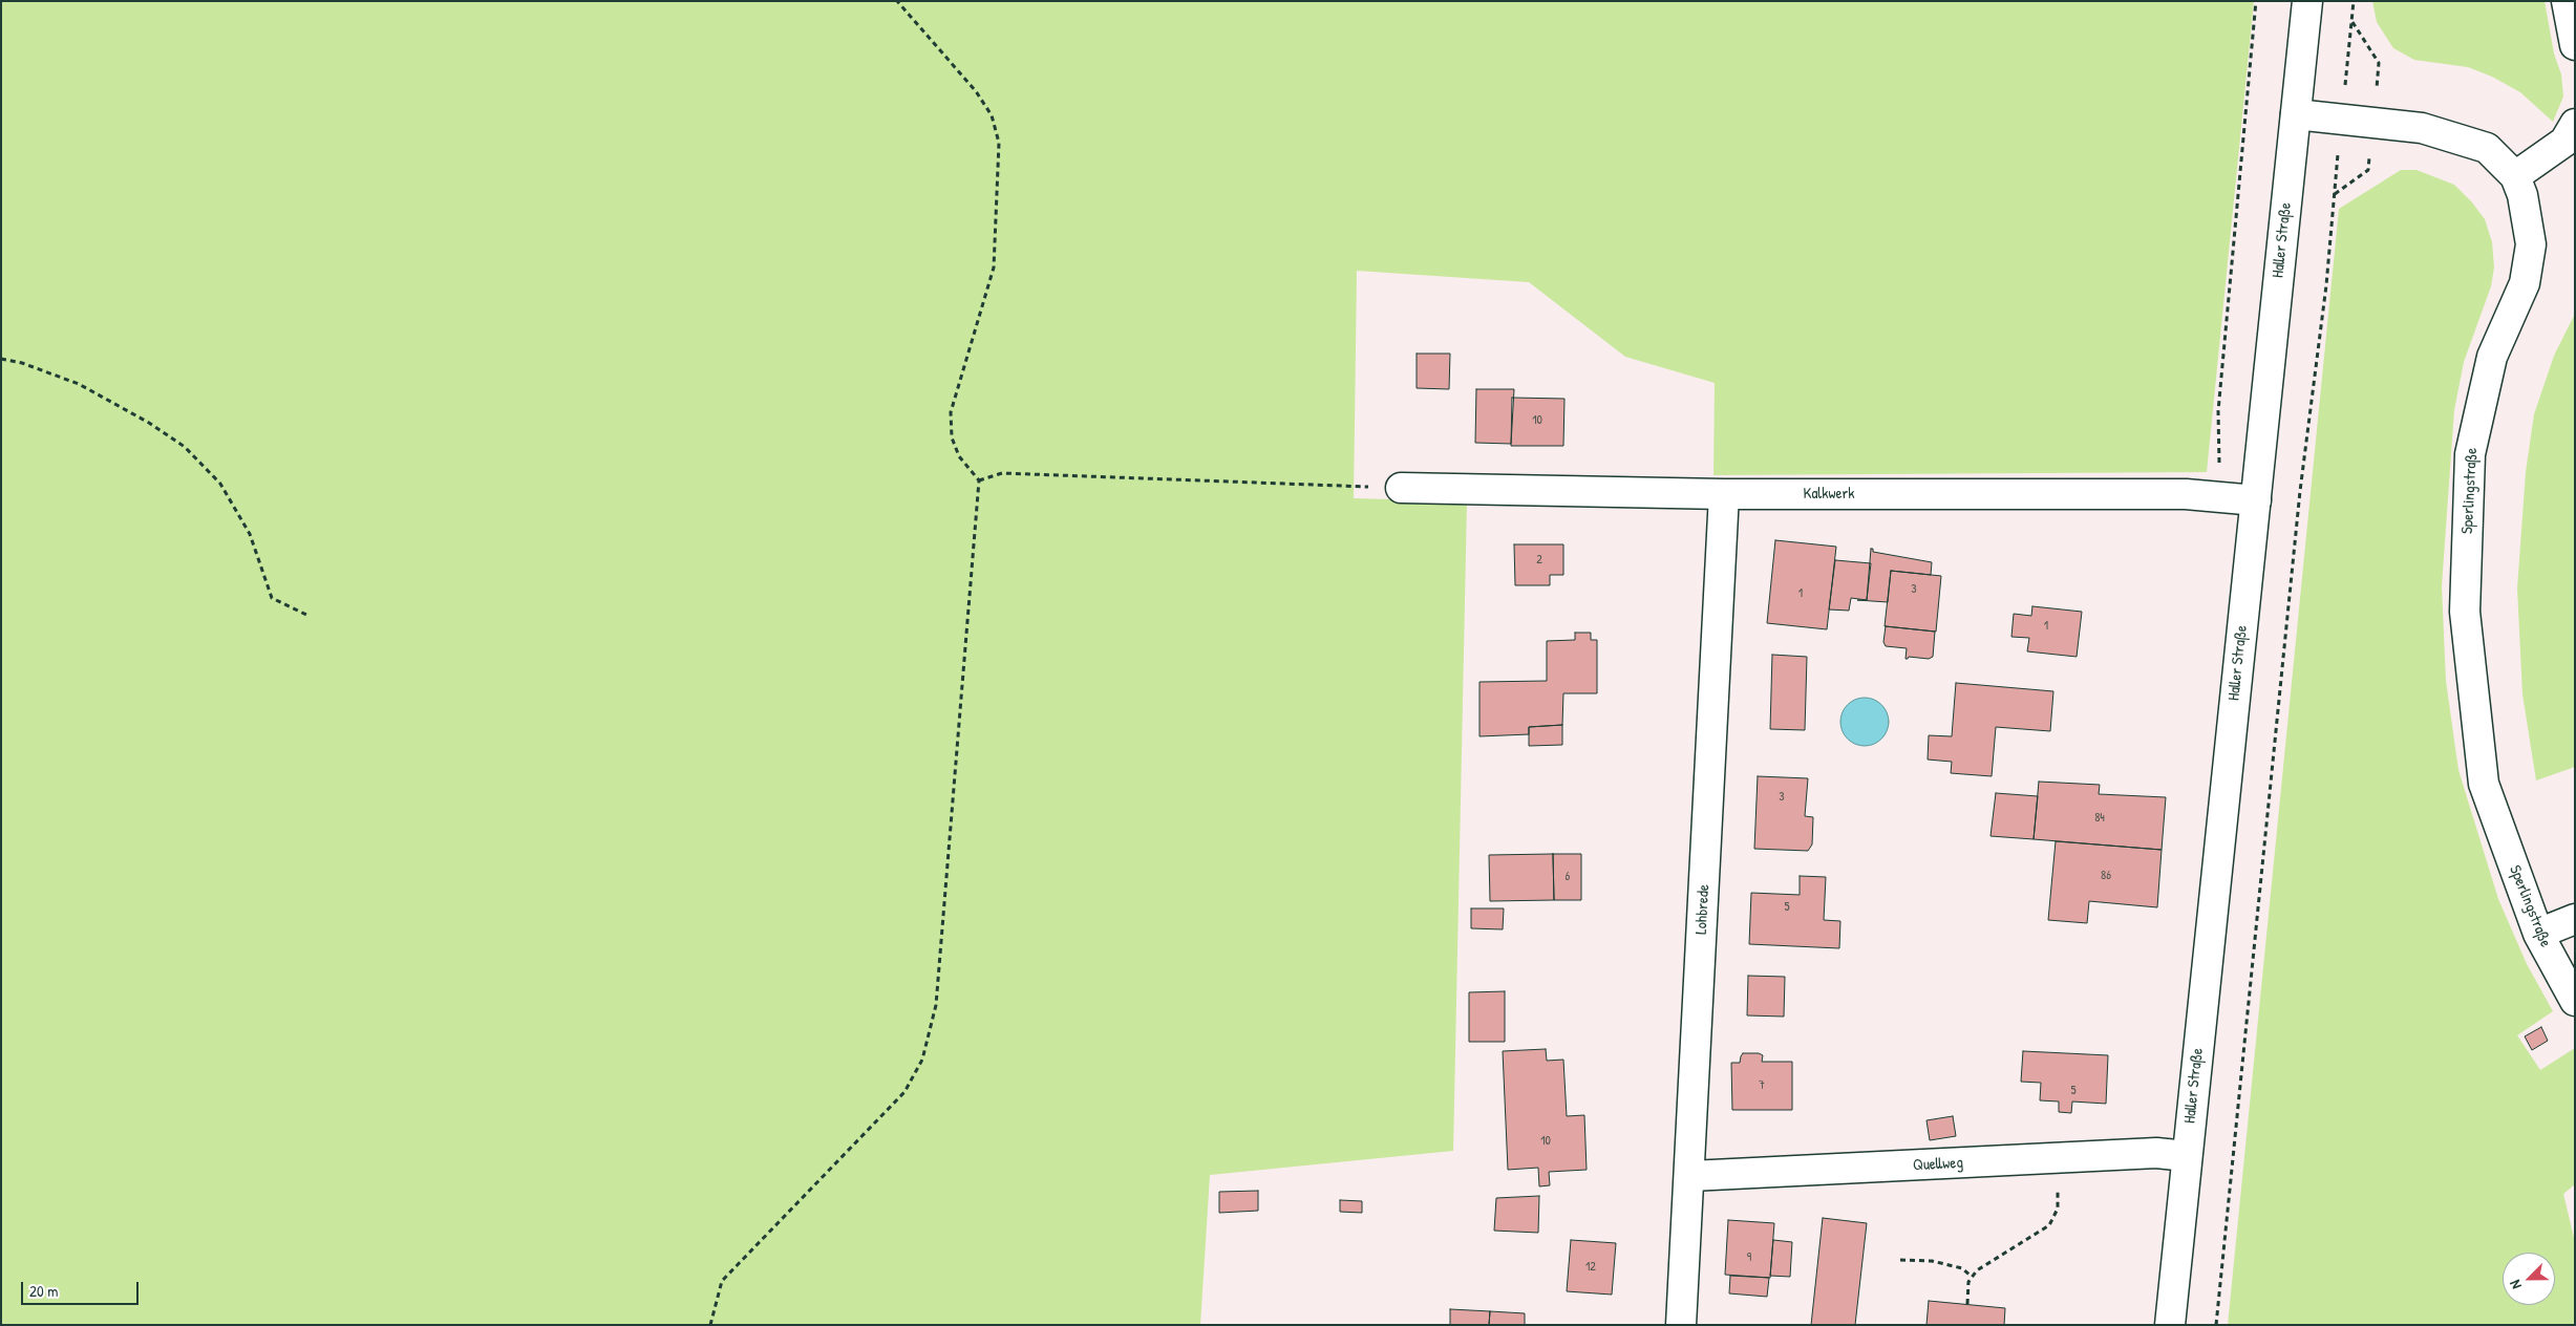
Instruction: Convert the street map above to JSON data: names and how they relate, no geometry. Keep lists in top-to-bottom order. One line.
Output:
{"streets":{"street":["Haller Straße","Sperlingstraße","Kalkwerk","Lohbrede","Quellweg"]},"crossings":[["Haller Straße","Sperlingstraße"],["Haller Straße","Kalkwerk"],["Haller Straße","Quellweg"],["Kalkwerk","Lohbrede"],["Lohbrede","Quellweg"]],"house_numbers":["10","2","3","1","1","3","84","86","6","5","7","5","10","9","12"],"scale_bar":"20 m","north":"bottom left"}
